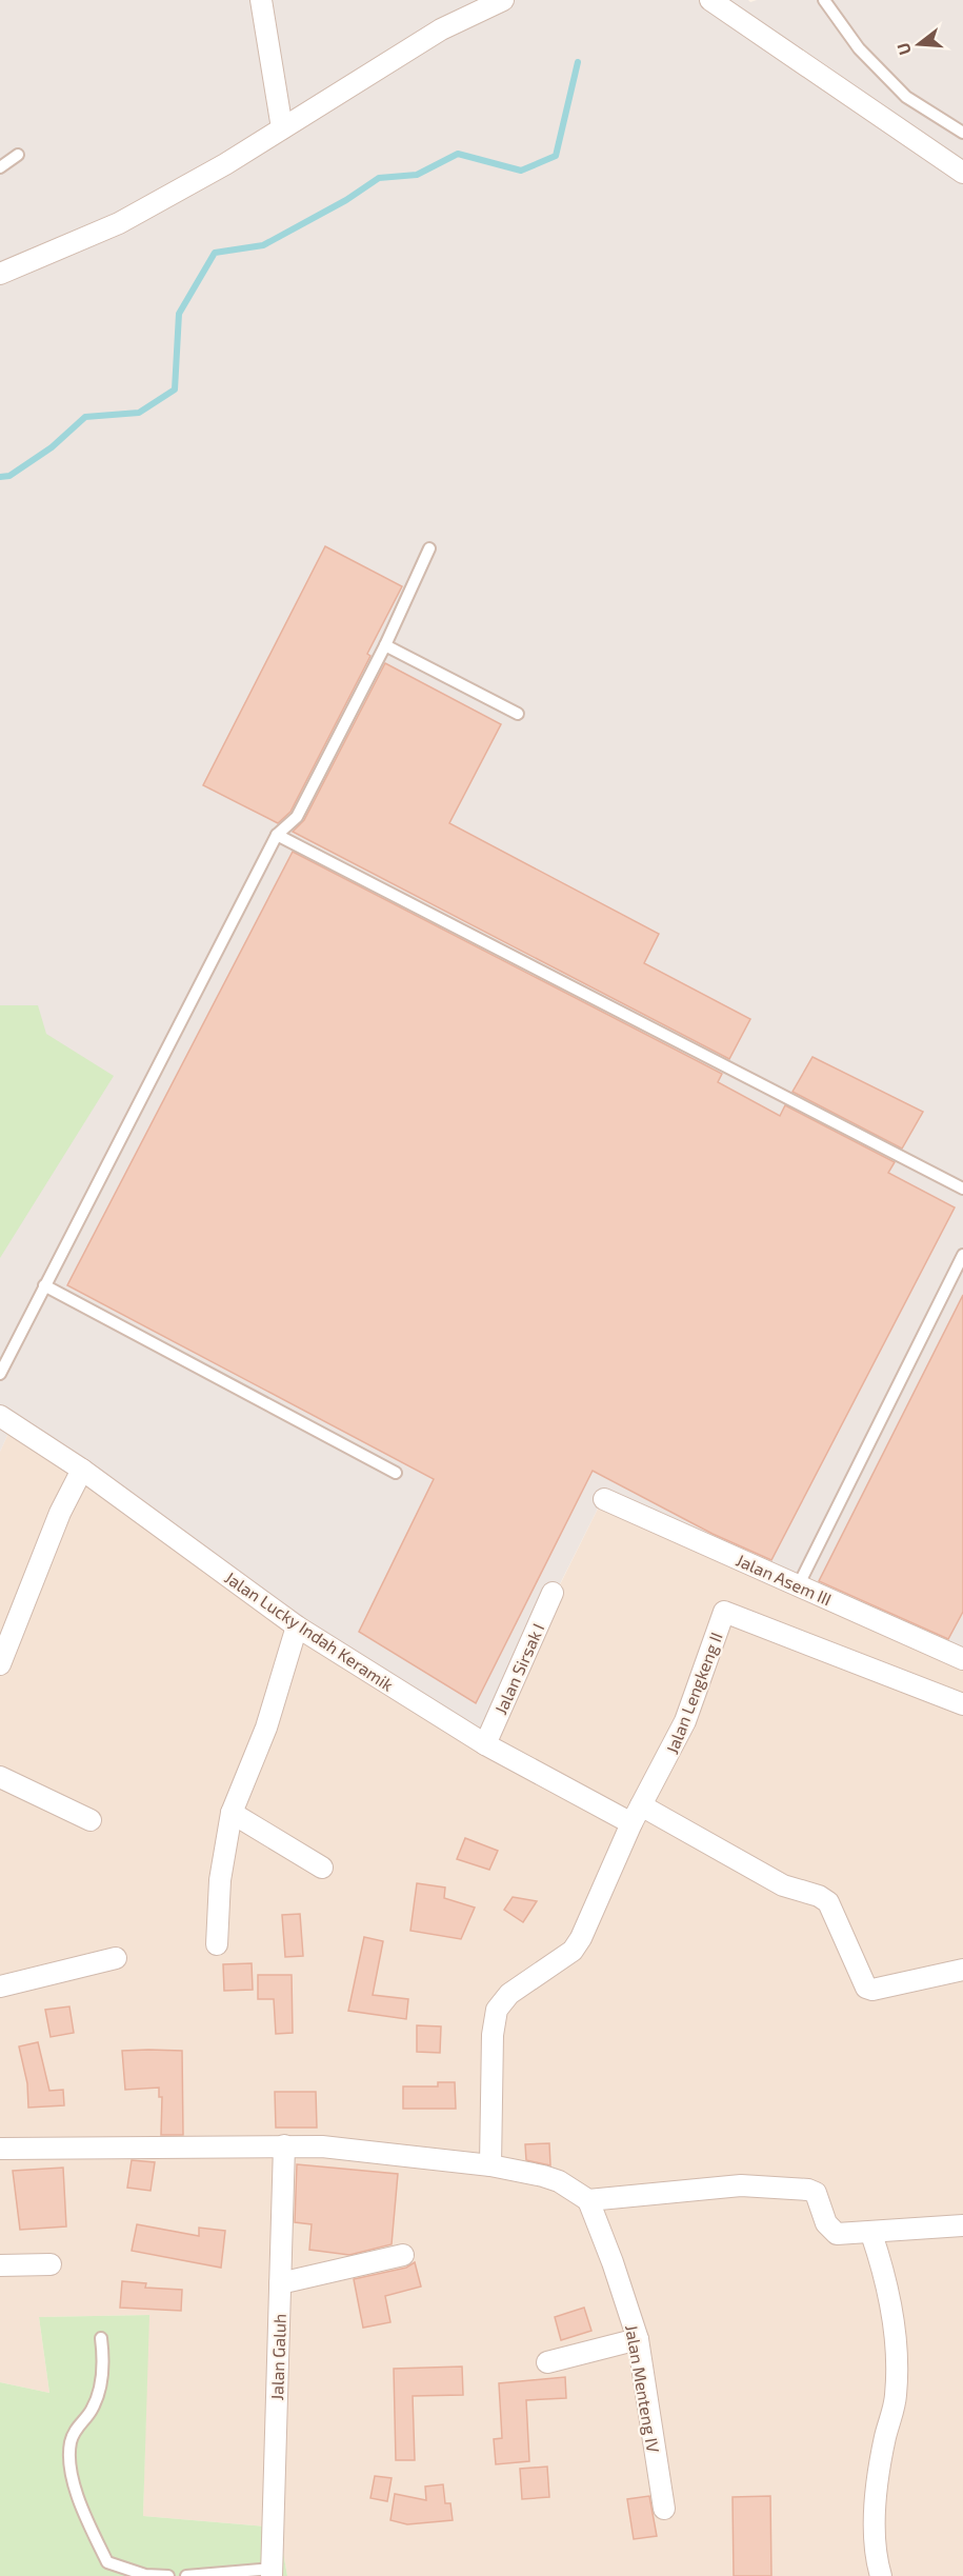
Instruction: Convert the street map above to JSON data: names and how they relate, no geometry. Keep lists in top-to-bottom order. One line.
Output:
{"streets":{"street":["Jalan Asem III","Jalan Lucky Indah Keramik","Jalan Sirsak I","Jalan Lengkeng II","Jalan Galuh","Jalan Menteng IV"]},"crossings":[["Jalan Lucky Indah Keramik","Jalan Sirsak I"],["Jalan Lucky Indah Keramik","Jalan Lengkeng II"]],"north":"left"}
